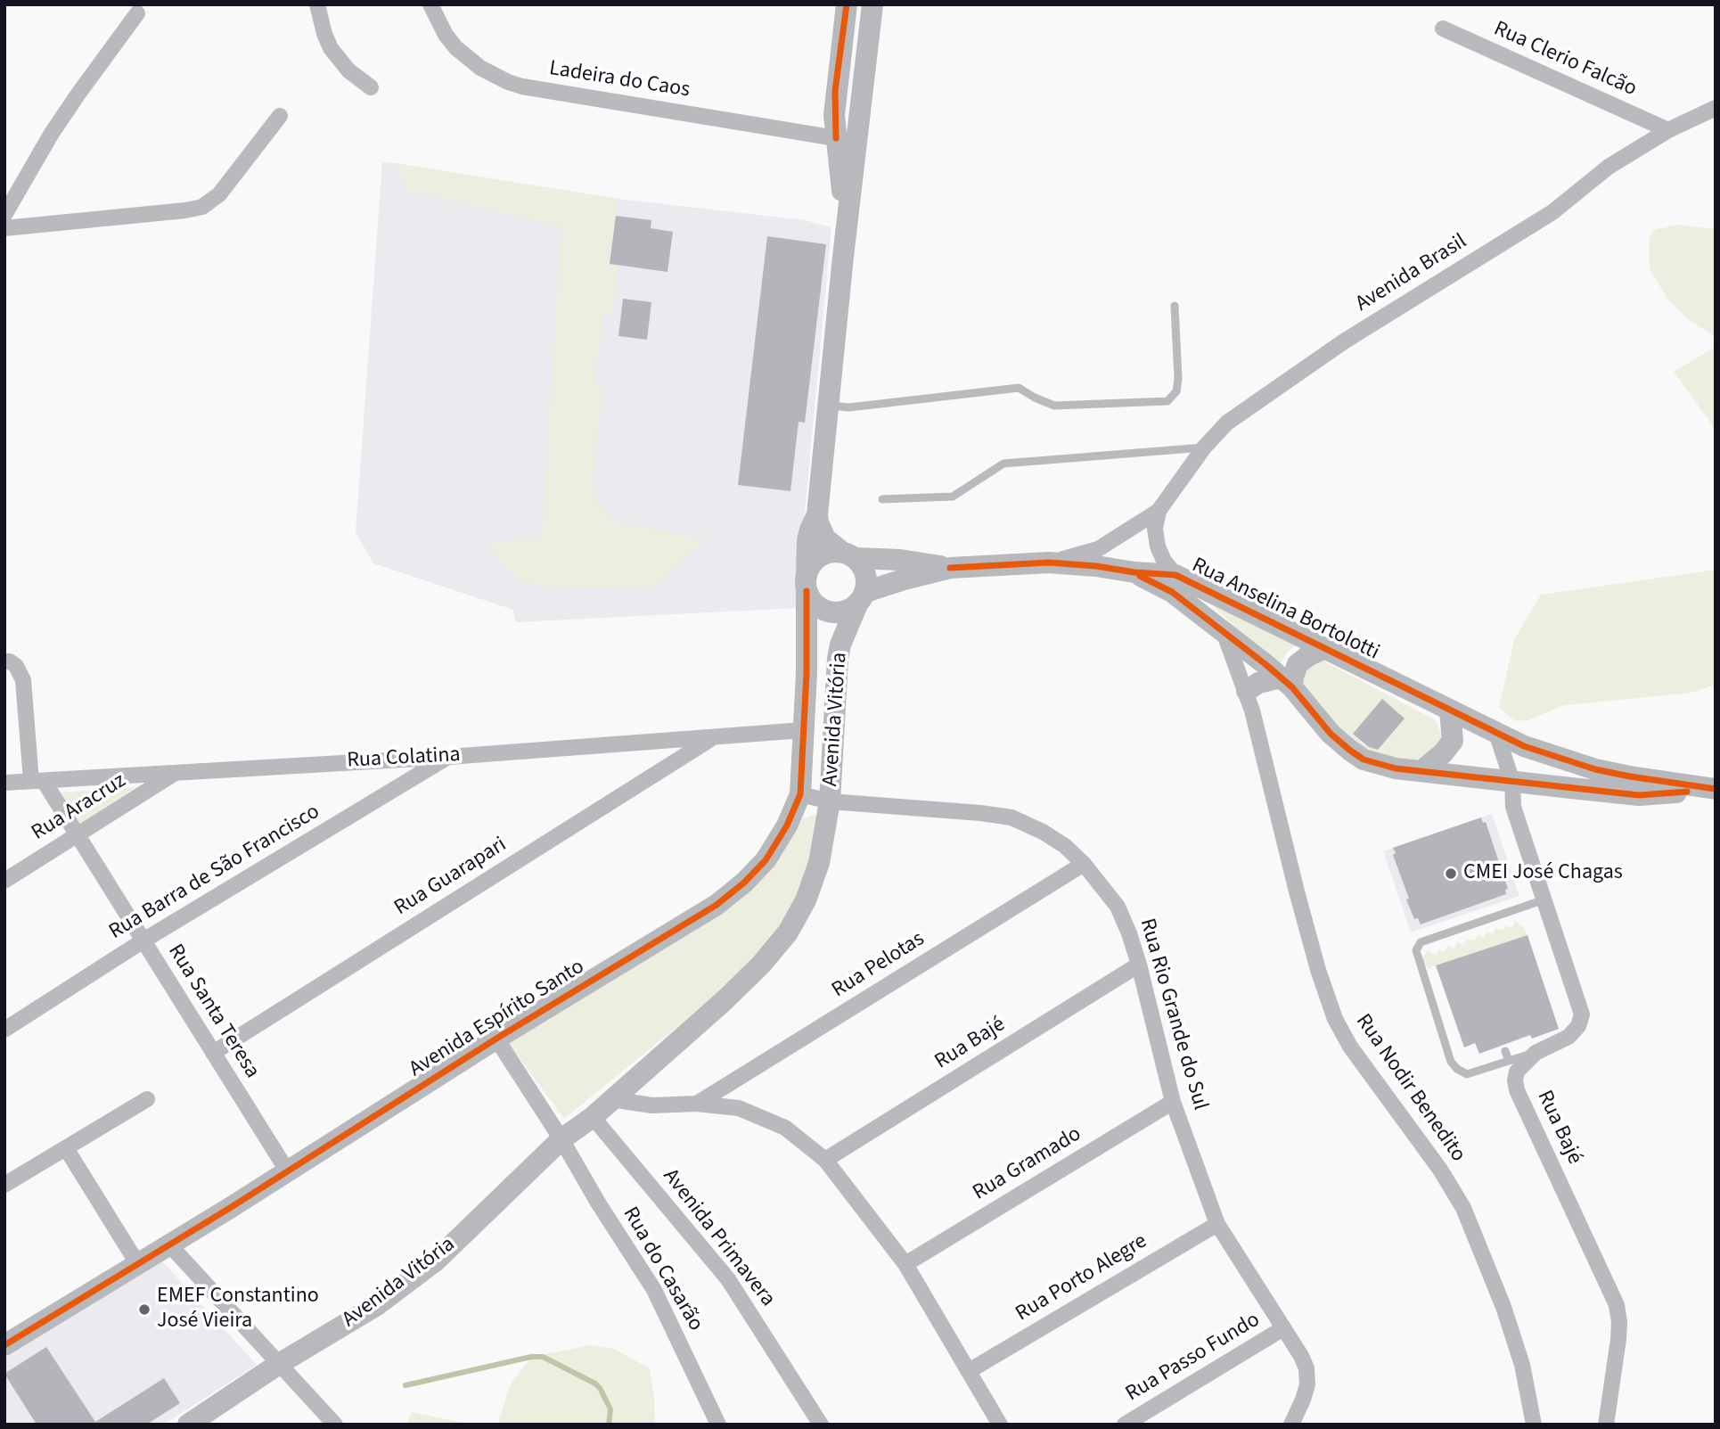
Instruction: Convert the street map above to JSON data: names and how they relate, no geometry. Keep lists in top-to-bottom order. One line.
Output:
{"streets":{"street":["Rua Clerio Falcão","Ladeira do Caos","Avenida Brasil","Rua Anselina Bortolotti","Avenida Vitória","Rua Colatina","Rua Aracruz","Rua Barra de São Francisco","Rua Guarapari","Rua Pelotas","Rua Santa Teresa","Rua Rio Grande do Sul","Avenida Espírito Santo","Rua Bajé","Rua Nodir Benedito","Rua Gramado","Avenida Primavera","Rua do Casarão","Rua Porto Alegre","Rua Passo Fundo"]},"crossings":[["Rua Clerio Falcão","Avenida Brasil"],["Rua Anselina Bortolotti","Rua Bajé"],["Rua Anselina Bortolotti","Rua Nodir Benedito"],["Avenida Vitória","Rua Rio Grande do Sul"],["Avenida Vitória","Avenida Espírito Santo"],["Avenida Vitória","Avenida Primavera"],["Avenida Vitória","Rua do Casarão"],["Rua Colatina","Rua Aracruz"],["Rua Colatina","Rua Barra de São Francisco"],["Rua Colatina","Rua Guarapari"],["Rua Colatina","Rua Santa Teresa"],["Rua Colatina","Avenida Espírito Santo"],["Rua Aracruz","Rua Santa Teresa"],["Rua Barra de São Francisco","Rua Santa Teresa"],["Rua Guarapari","Rua Santa Teresa"],["Rua Pelotas","Rua Rio Grande do Sul"],["Rua Santa Teresa","Avenida Espírito Santo"],["Rua Rio Grande do Sul","Rua Bajé"],["Rua Rio Grande do Sul","Rua Gramado"],["Rua Rio Grande do Sul","Rua Porto Alegre"],["Rua Rio Grande do Sul","Rua Passo Fundo"]],"places":["CMEI José Chagas","EMEF Constantino José Vieira"]}
